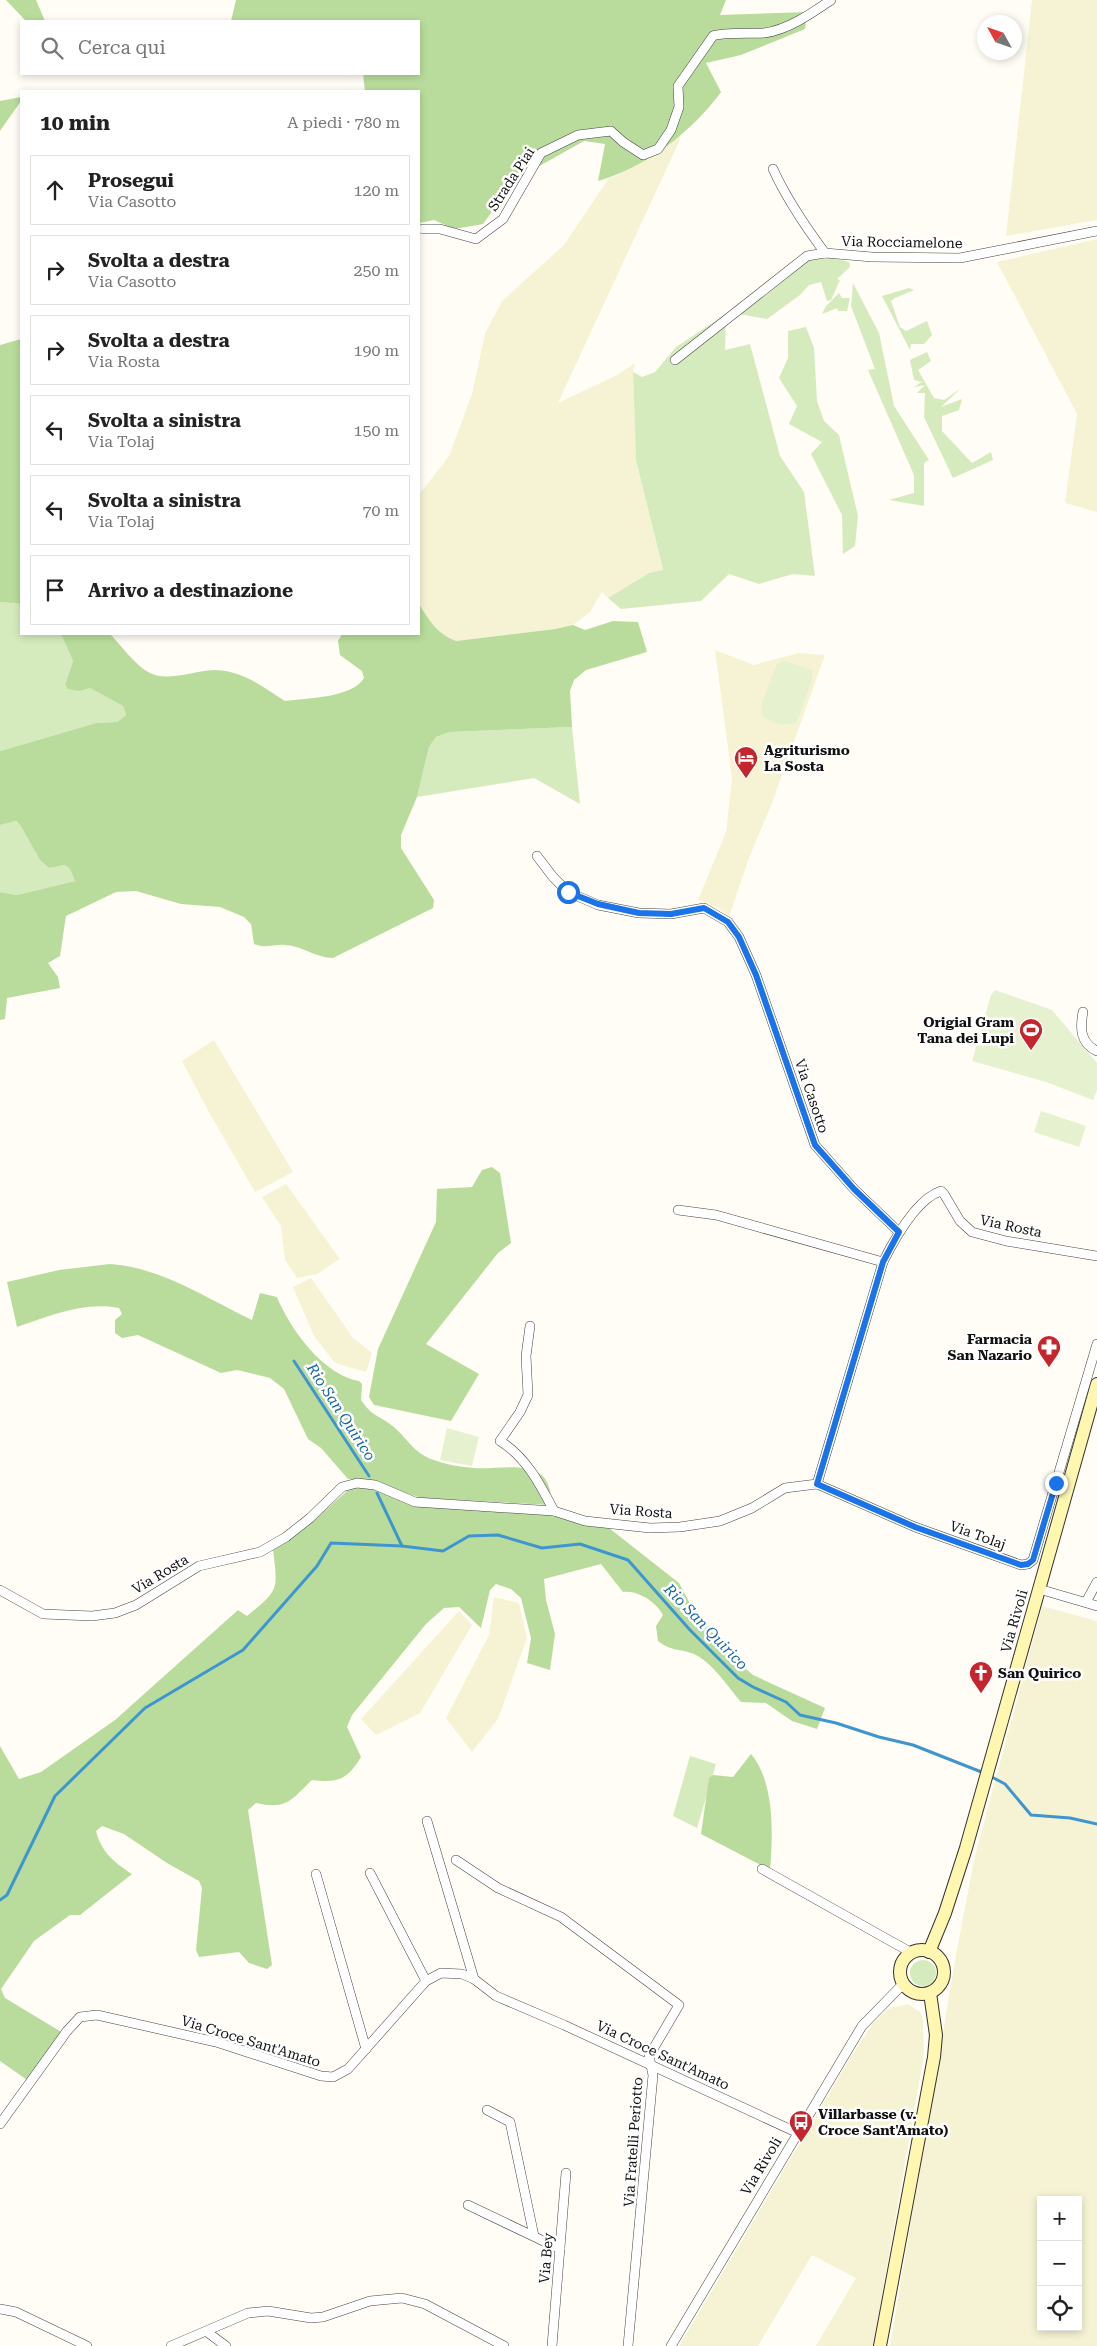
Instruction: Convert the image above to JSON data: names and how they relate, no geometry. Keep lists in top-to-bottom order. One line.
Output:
{"streets":{"street":["Strada Piai","Via Rocciamelone","Via Casotto","Via Rosta","Via Tolaj","Via Rivoli","Via Croce Sant'Amato","Via Fratelli Periotto","Via Bey"]},"crossings":[["Via Casotto","Via Rosta"],["Via Rosta","Via Tolaj"],["Via Rivoli","Via Croce Sant'Amato"],["Via Croce Sant'Amato","Via Fratelli Periotto"]],"water":["Rio San Quirico"],"places":{"hotel":["Agriturismo La Sosta"],"sports":["Origial Gram Tana dei Lupi"],"pharmacy":["Farmacia San Nazario"],"church":["San Quirico"],"bus stop":["Villarbasse (v. Croce Sant'Amato)"]},"north":"top left","page":{"search":"Cerca qui","heading":["10 min","A piedi · 780 m"],"list":[["Prosegui","Via Casotto","120 m"],["Svolta a destra","Via Casotto","250 m"],["Svolta a destra","Via Rosta","190 m"],["Svolta a sinistra","Via Tolaj","150 m"],["Svolta a sinistra","Via Tolaj","70 m"],"Arrivo a destinazione"],"map_buttons":["+","−"]}}
